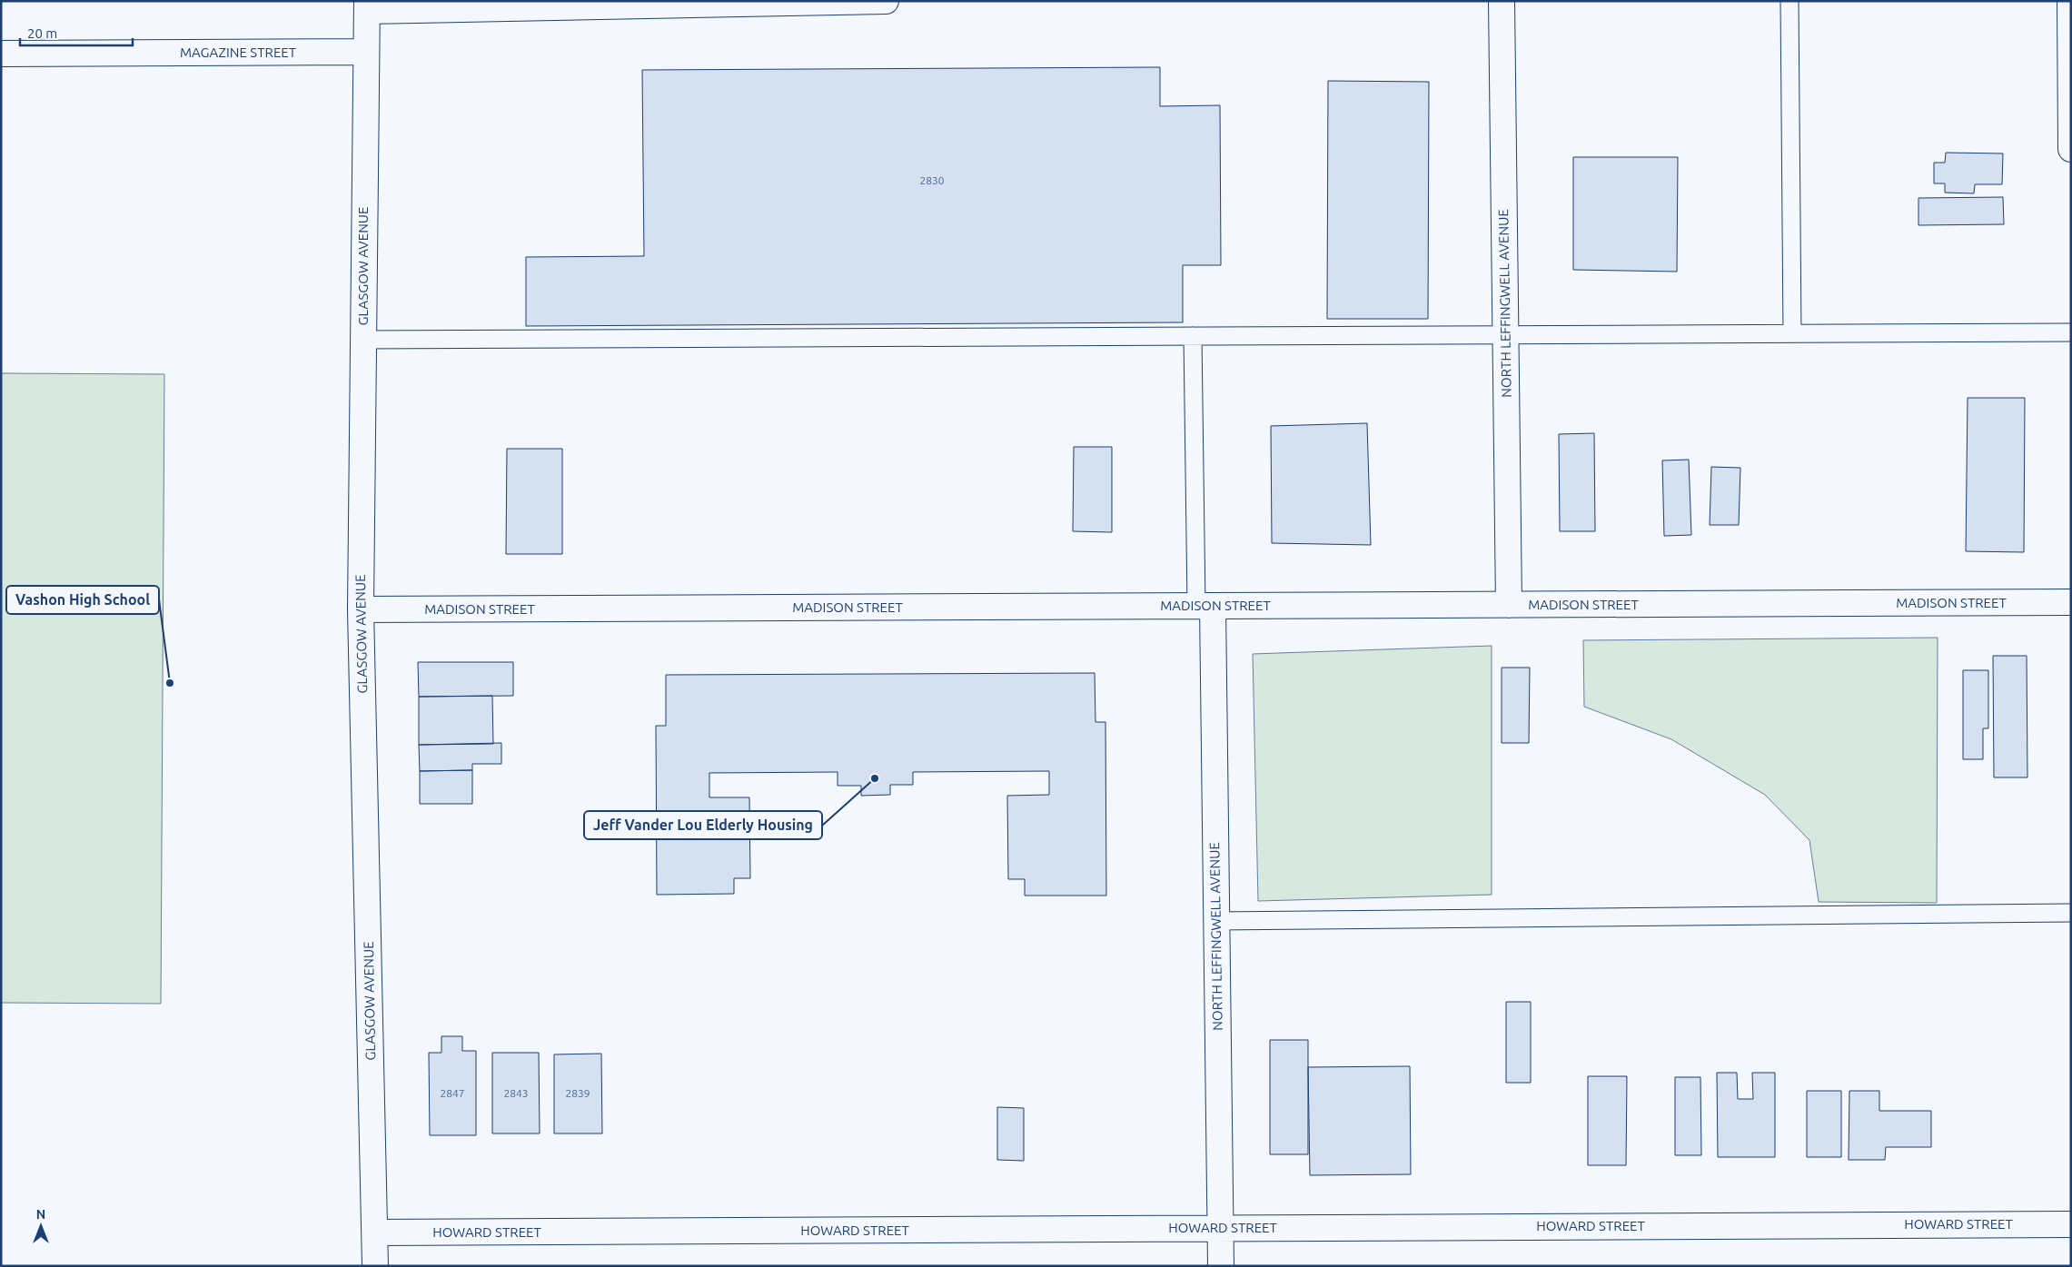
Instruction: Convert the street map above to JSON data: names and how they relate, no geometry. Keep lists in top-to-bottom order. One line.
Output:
{"streets":{"street":["MAGAZINE STREET","GLASGOW AVENUE","NORTH LEFFINGWELL AVENUE","MADISON STREET","HOWARD STREET"]},"crossings":[["MAGAZINE STREET","GLASGOW AVENUE"],["GLASGOW AVENUE","MADISON STREET"],["GLASGOW AVENUE","HOWARD STREET"],["NORTH LEFFINGWELL AVENUE","MADISON STREET"],["NORTH LEFFINGWELL AVENUE","HOWARD STREET"]],"places":["Vashon High School","Jeff Vander Lou Elderly Housing"],"house_numbers":["2830","2847","2843","2839"],"scale_bar":"20 m","north":"top"}
